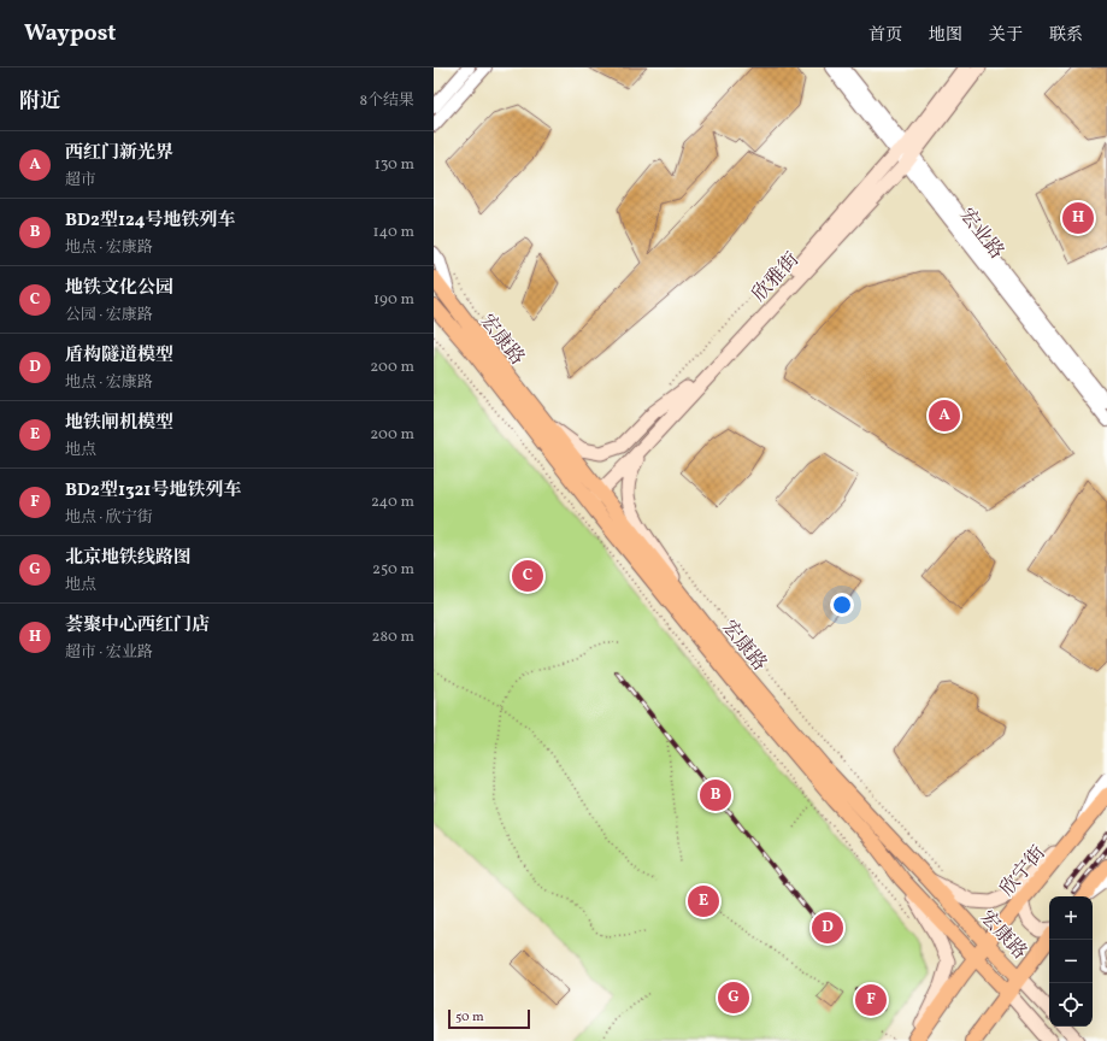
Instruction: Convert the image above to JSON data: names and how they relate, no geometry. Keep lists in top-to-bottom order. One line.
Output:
{"streets":{"main road":["欣雅街","宏康路","欣宁街"],"street":["宏业路"]},"crossings":[["宏业路","欣雅街"],["欣雅街","宏康路"],["宏康路","欣宁街"]],"scale_bar":"50 m","page":{"header":"Waypost","nav":["首页","地图","关于","联系"],"heading":["附近","8个结果"],"list":[{"mark":"A","name":"西红门新光界","note":"超市","value":"130 m"},{"mark":"B","name":"BD2型124号地铁列车","note":"地点 · 宏康路","value":"140 m"},{"mark":"C","name":"地铁文化公园","note":"公园 · 宏康路","value":"190 m"},{"mark":"D","name":"盾构隧道模型","note":"地点 · 宏康路","value":"200 m"},{"mark":"E","name":"地铁闸机模型","note":"地点","value":"200 m"},{"mark":"F","name":"BD2型1321号地铁列车","note":"地点 · 欣宁街","value":"240 m"},{"mark":"G","name":"北京地铁线路图","note":"地点","value":"250 m"},{"mark":"H","name":"荟聚中心西红门店","note":"超市 · 宏业路","value":"280 m"}],"pins":["H","A","C","B","E","D","G","F"],"map_buttons":["+","−"],"scale":"50 m"}}
